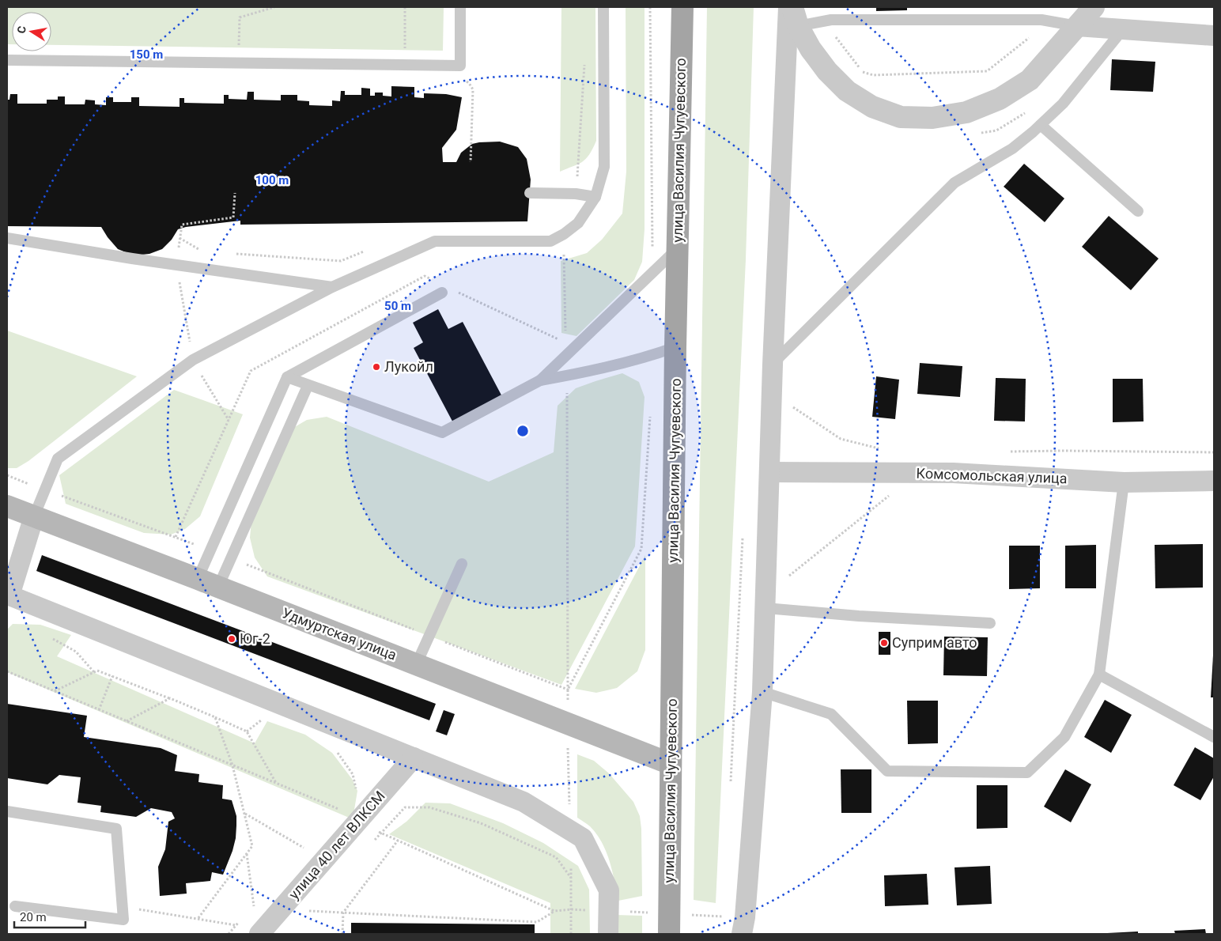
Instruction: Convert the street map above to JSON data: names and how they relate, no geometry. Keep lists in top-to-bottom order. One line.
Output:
{"streets":{"main road":["улица Василия Чугуевского","Удмуртская улица"],"street":["Комсомольская улица","улица 40 лет ВЛКСМ"]},"crossings":[["улица Василия Чугуевского","Удмуртская улица"]],"places":["Лукойл","Юг-2","Суприм авто"],"scale_bar":"20 m","north":"left","rings":["150 m","100 m","50 m"]}
